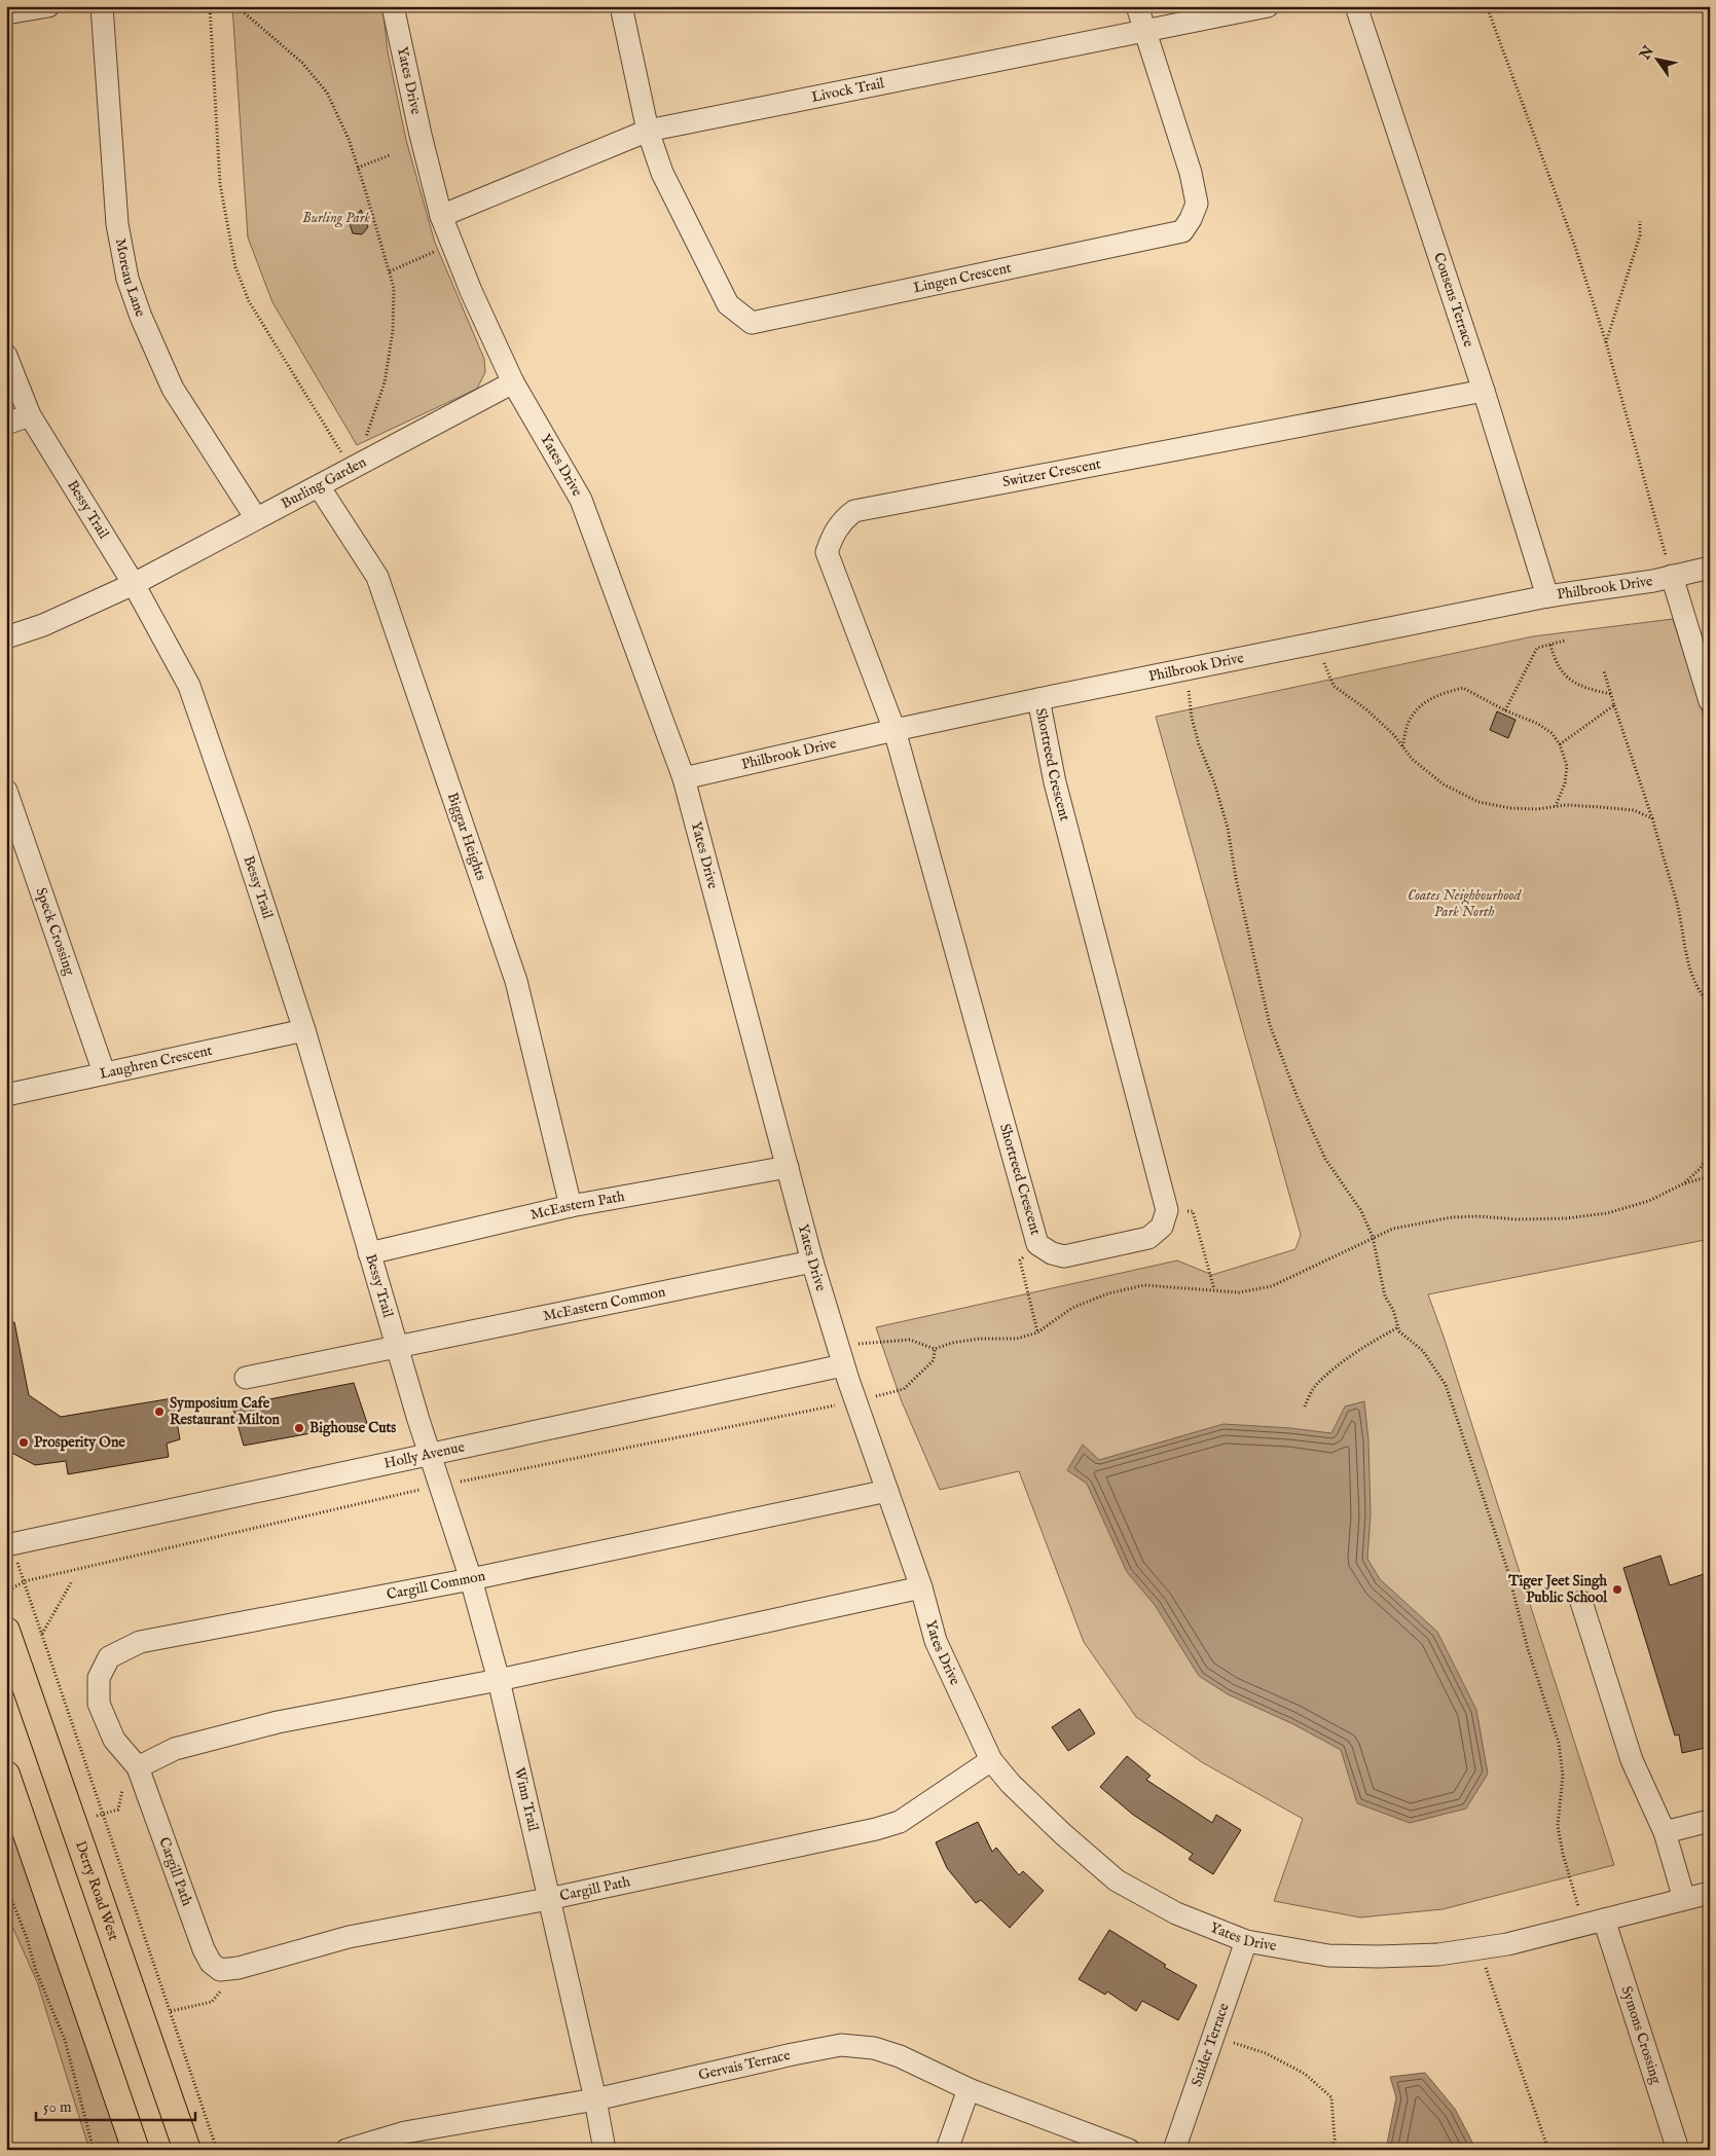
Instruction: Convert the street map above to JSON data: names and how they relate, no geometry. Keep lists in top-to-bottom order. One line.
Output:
{"streets":{"main road":["Derry Road West"],"street":["Yates Drive","Livock Trail","Moreau Lane","Lingen Crescent","Cousens Terrace","Switzer Crescent","Burling Garden","Bessy Trail","Philbrook Drive","Shortreed Crescent","Biggar Heights","Speck Crossing","Laughren Crescent","McEastern Path","McEastern Common","Holly Avenue","Cargill Common","Winn Trail","Cargill Path","Symons Crossing","Snider Terrace","Gervais Terrace"]},"crossings":[["Yates Drive","Livock Trail"],["Yates Drive","Burling Garden"],["Yates Drive","Philbrook Drive"],["Yates Drive","McEastern Path"],["Yates Drive","McEastern Common"],["Yates Drive","Holly Avenue"],["Yates Drive","Cargill Common"],["Yates Drive","Cargill Path"],["Yates Drive","Symons Crossing"],["Yates Drive","Snider Terrace"],["Livock Trail","Lingen Crescent"],["Moreau Lane","Burling Garden"],["Cousens Terrace","Switzer Crescent"],["Cousens Terrace","Philbrook Drive"],["Switzer Crescent","Philbrook Drive"],["Switzer Crescent","Shortreed Crescent"],["Burling Garden","Bessy Trail"],["Burling Garden","Biggar Heights"],["Bessy Trail","Laughren Crescent"],["Bessy Trail","McEastern Path"],["Bessy Trail","McEastern Common"],["Bessy Trail","Holly Avenue"],["Bessy Trail","Winn Trail"],["Philbrook Drive","Shortreed Crescent"],["Biggar Heights","McEastern Path"],["Speck Crossing","Laughren Crescent"],["Holly Avenue","Winn Trail"],["Cargill Common","Winn Trail"],["Cargill Common","Cargill Path"],["Winn Trail","Cargill Path"],["Winn Trail","Gervais Terrace"]],"parks":["Burling Park","Coates Neighbourhood Park North"],"places":["Symposium Cafe Restaurant Milton","Bighouse Cuts","Prosperity One","Tiger Jeet Singh Public School"],"scale_bar":"50 m","north":"top left"}
